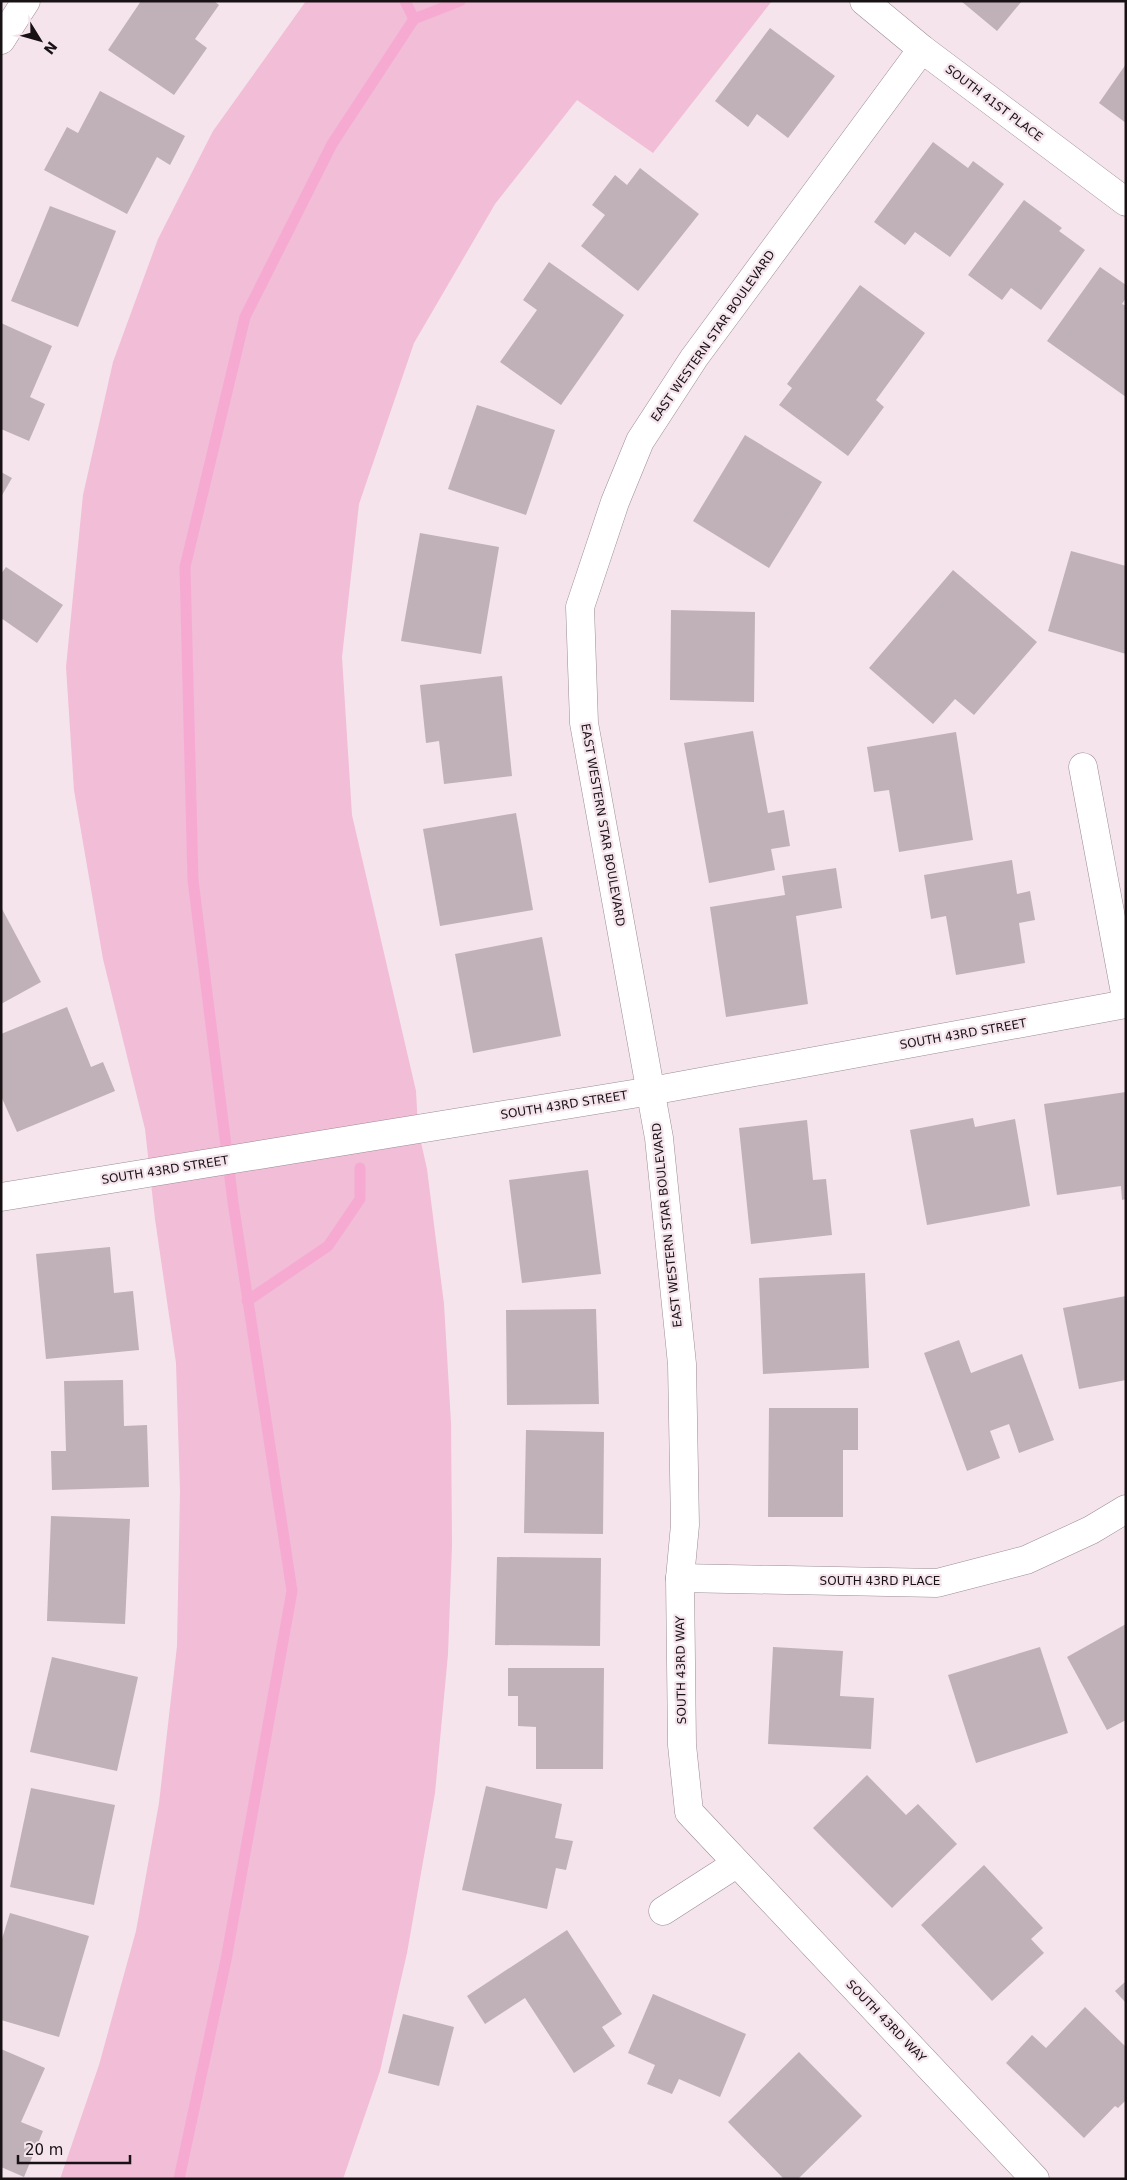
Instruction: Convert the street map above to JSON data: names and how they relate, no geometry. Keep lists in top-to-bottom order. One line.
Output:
{"streets":{"street":["SOUTH 41ST PLACE","EAST WESTERN STAR BOULEVARD","SOUTH 43RD STREET","SOUTH 43RD PLACE","SOUTH 43RD WAY"]},"crossings":[["SOUTH 41ST PLACE","EAST WESTERN STAR BOULEVARD"],["EAST WESTERN STAR BOULEVARD","SOUTH 43RD STREET"],["EAST WESTERN STAR BOULEVARD","SOUTH 43RD PLACE"],["EAST WESTERN STAR BOULEVARD","SOUTH 43RD WAY"],["SOUTH 43RD PLACE","SOUTH 43RD WAY"]],"scale_bar":"20 m","north":"bottom right"}
